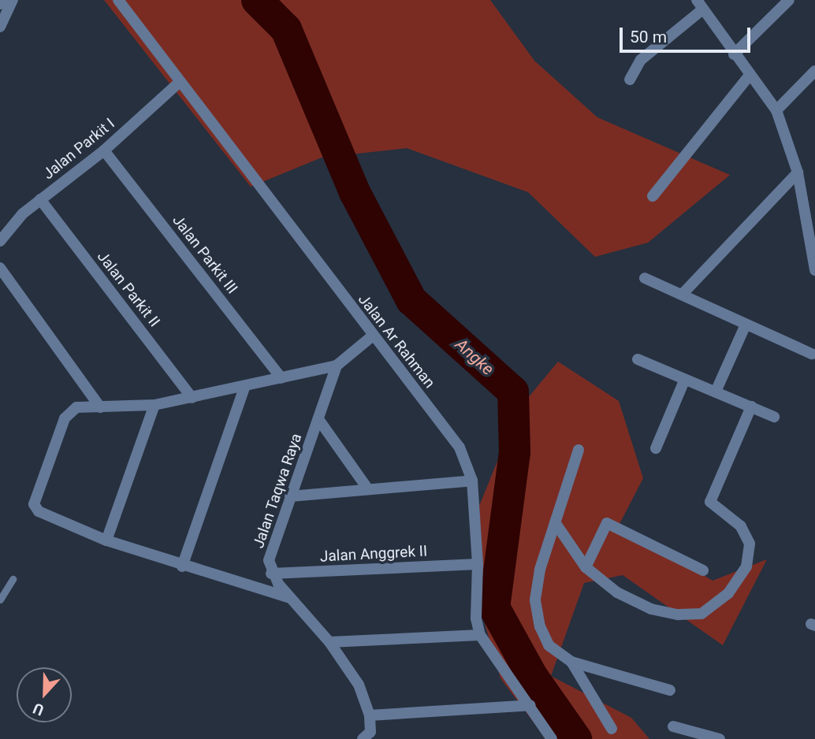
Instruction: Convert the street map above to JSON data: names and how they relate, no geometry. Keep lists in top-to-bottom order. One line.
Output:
{"streets":{"street":["Jalan Parkit I","Jalan Parkit III","Jalan Parkit II","Jalan Ar Rahman","Jalan Taqwa Raya","Jalan Anggrek II"]},"crossings":[["Jalan Parkit I","Jalan Parkit III"],["Jalan Parkit I","Jalan Parkit II"],["Jalan Parkit I","Jalan Ar Rahman"],["Jalan Ar Rahman","Jalan Anggrek II"],["Jalan Taqwa Raya","Jalan Anggrek II"]],"water":["Angke"],"scale_bar":"50 m","north":"bottom"}
